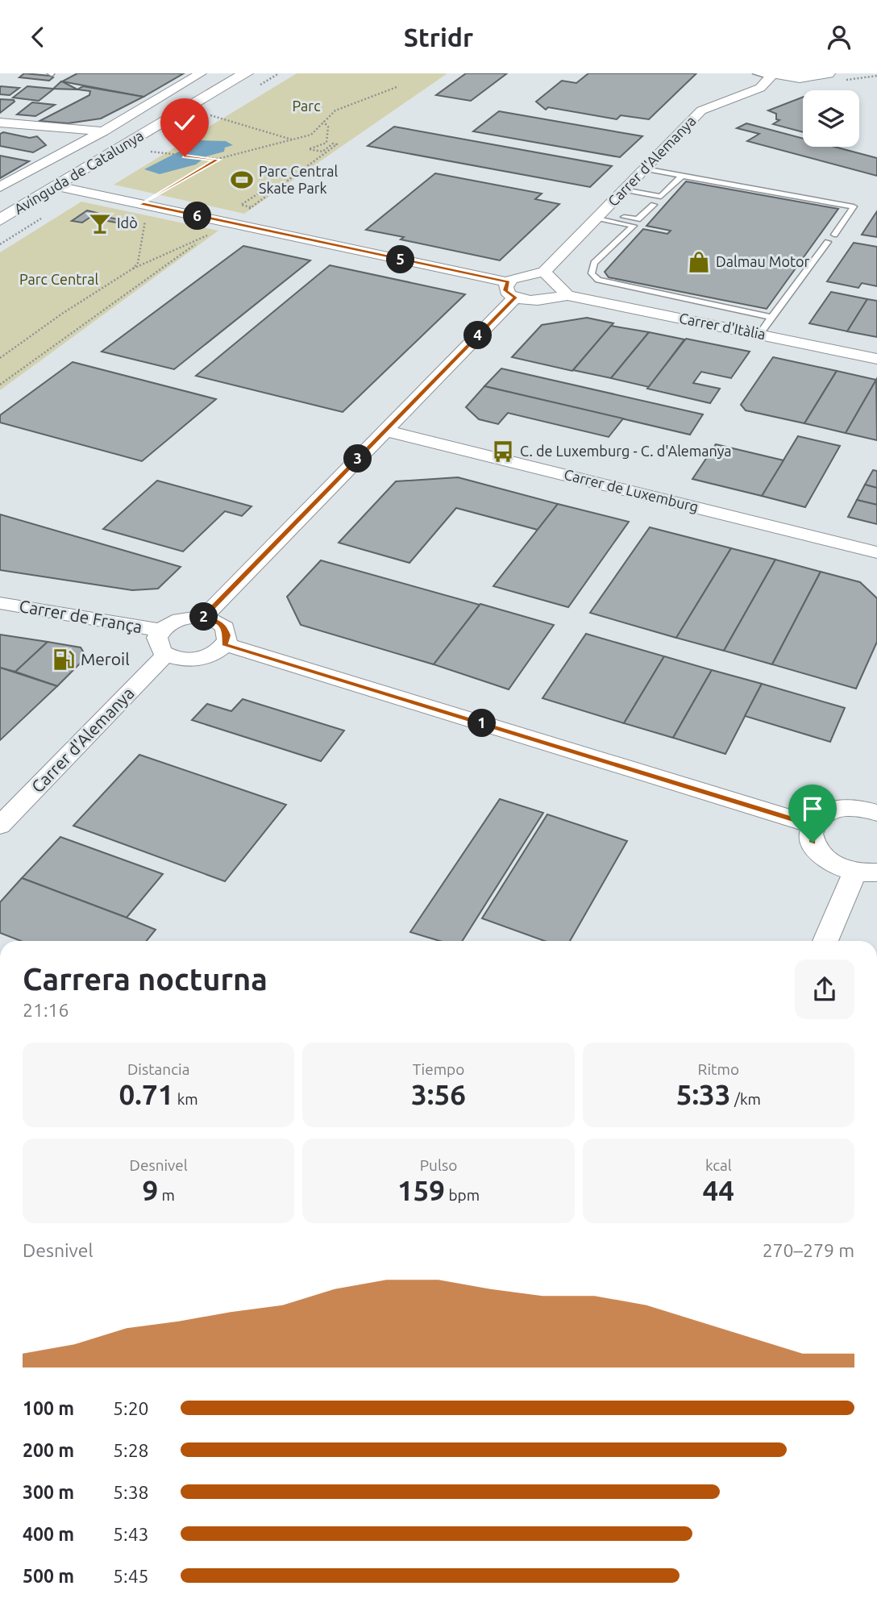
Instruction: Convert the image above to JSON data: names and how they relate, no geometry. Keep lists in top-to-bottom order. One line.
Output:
{"streets":{"street":["Carrer d'Alemanya","Avinguda de Catalunya","Carrer d'Itàlia","Carrer de Luxemburg","Carrer de França"]},"crossings":[["Carrer d'Alemanya","Carrer de França"]],"parks":["Parc","Parc Central"],"places":{"sports":["Parc Central Skate Park"],"bar":["Idò"],"shop":["Dalmau Motor"],"bus stop":["C. de Luxemburg - C. d'Alemanya"],"fuel station":["Meroil"]},"page":{"header":"Stridr","pins":["6","5","4","3","2","1"],"heading":["Carrera nocturna","21:16"],"stats":[["Distancia","0.71 km"],["Tiempo","3:56"],["Ritmo","5:33 /km"],["Desnivel","9 m"],["Pulso","159 bpm"],["kcal","44"]],"chart":["Desnivel","270–279 m"],"list":[{"name":"100 m","note":"5:20"},{"name":"200 m","note":"5:28"},{"name":"300 m","note":"5:38"},{"name":"400 m","note":"5:43"},{"name":"500 m","note":"5:45"}]}}
